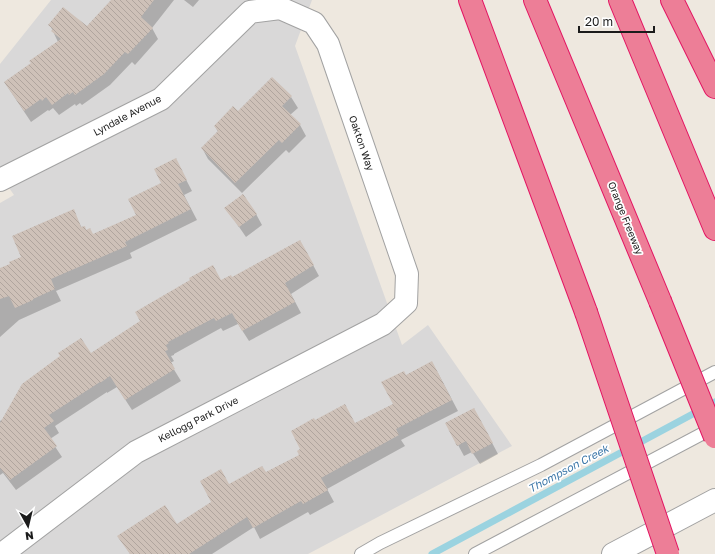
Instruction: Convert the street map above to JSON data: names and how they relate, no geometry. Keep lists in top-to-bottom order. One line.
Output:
{"streets":{"highway":["Orange Freeway"],"street":["Lyndale Avenue","Oakton Way","Kellogg Park Drive"]},"crossings":[["Lyndale Avenue","Oakton Way"],["Oakton Way","Kellogg Park Drive"]],"water":["Thompson Creek"],"scale_bar":"20 m","north":"bottom"}
